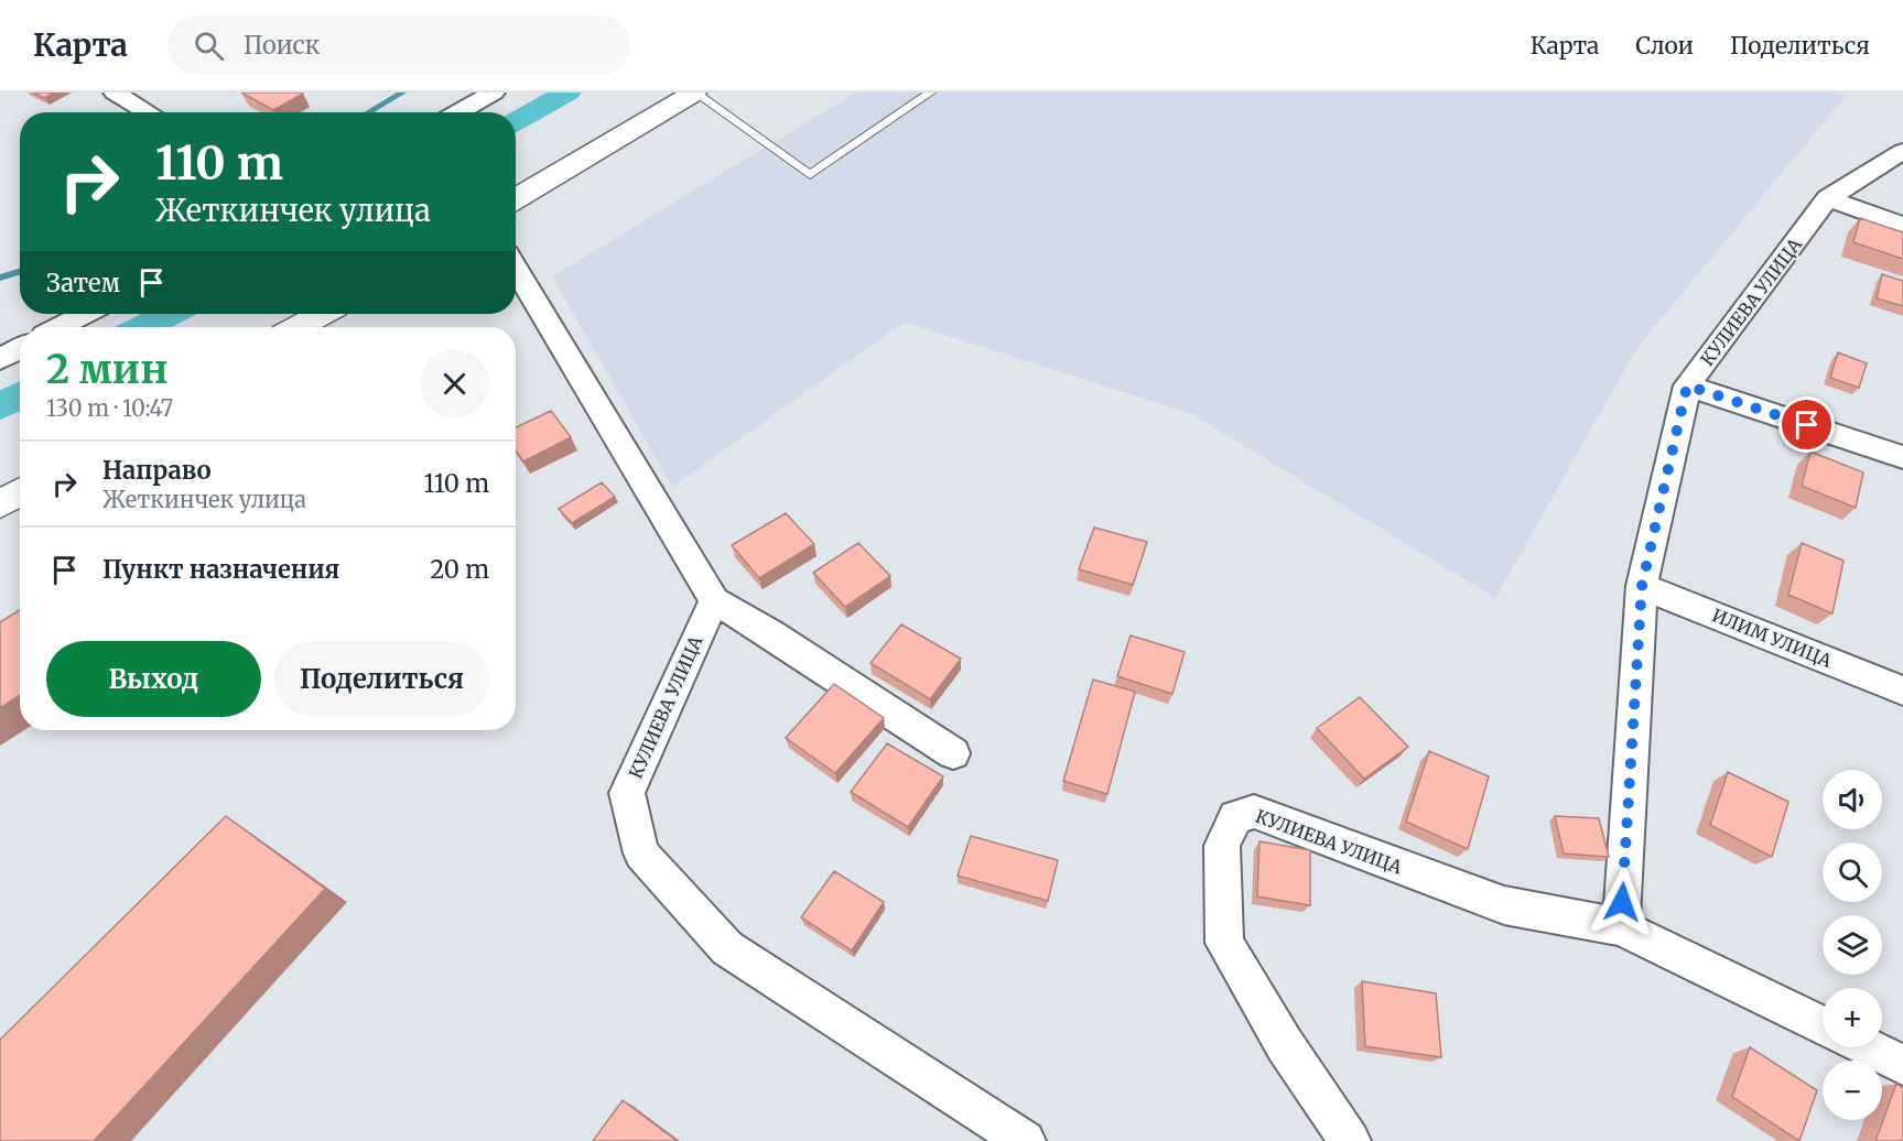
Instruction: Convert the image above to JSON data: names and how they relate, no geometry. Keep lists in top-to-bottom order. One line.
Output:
{"streets":{"street":["КУЛИЕВА УЛИЦА","ИЛИМ УЛИЦА"]},"crossings":[["КУЛИЕВА УЛИЦА","ИЛИМ УЛИЦА"]],"page":{"header":"Карта","search":"Поиск","nav":["Карта","Слои","Поделиться"],"turn":["110 m","Жеткинчек улица"],"then":"Затем","heading":["2 мин","130 m · 10:47"],"list":[{"name":"Направо","note":"Жеткинчек улица","value":"110 m"},{"name":"Пункт назначения","value":"20 m"}],"buttons":["Выход","Поделиться"],"map_buttons":["+","−"]}}
